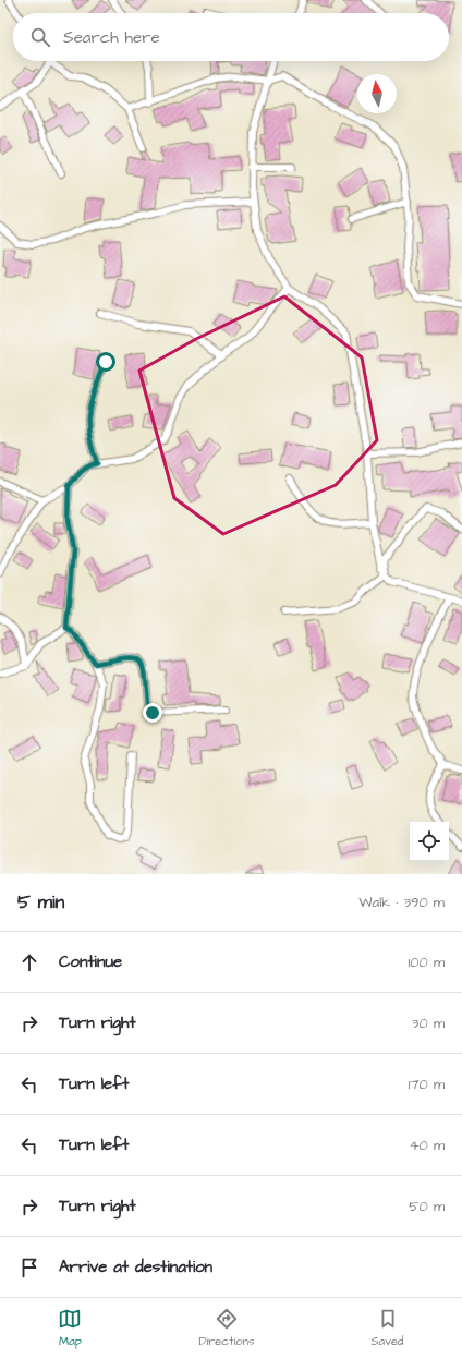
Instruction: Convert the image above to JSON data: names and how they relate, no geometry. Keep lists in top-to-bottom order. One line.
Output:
{"north":"top","page":{"search":"Search here","heading":["5 min","Walk · 390 m"],"list":[["Continue","100 m"],["Turn right","30 m"],["Turn left","170 m"],["Turn left","40 m"],["Turn right","50 m"],"Arrive at destination"],"nav":["Map","Directions","Saved"]}}
